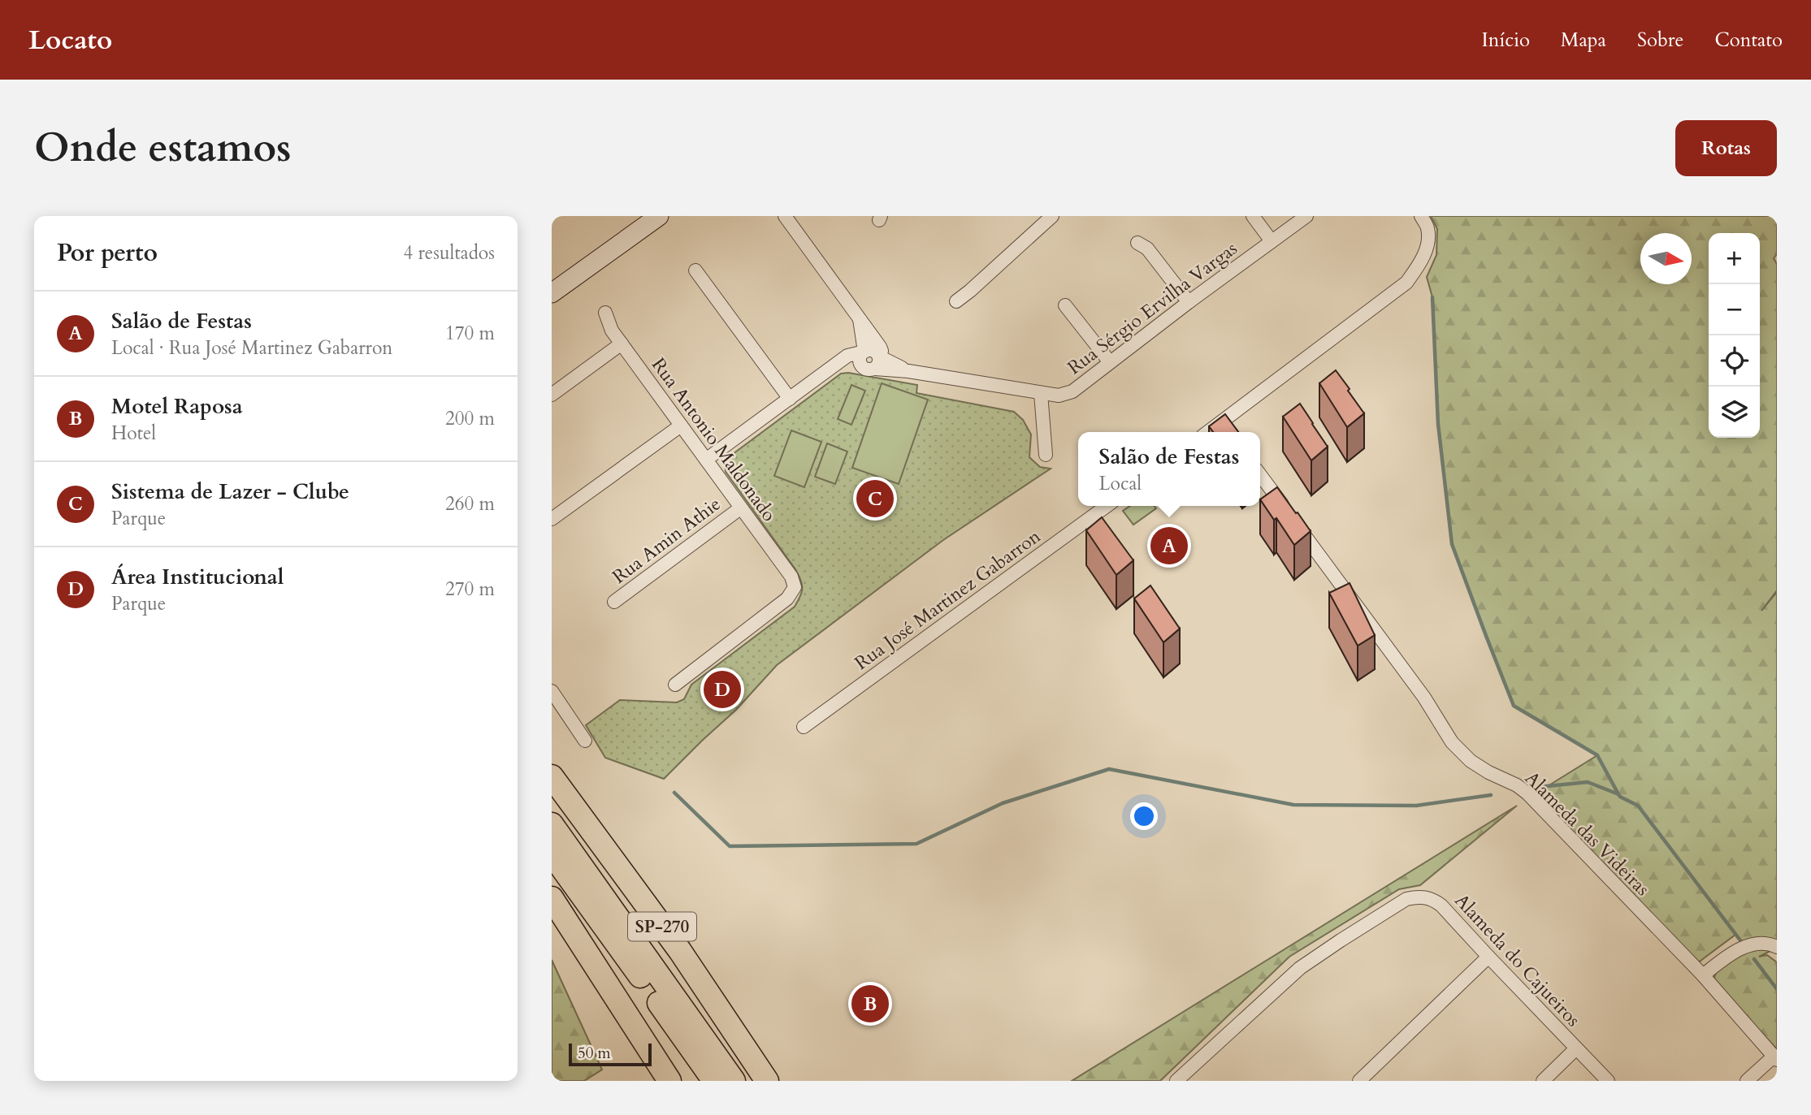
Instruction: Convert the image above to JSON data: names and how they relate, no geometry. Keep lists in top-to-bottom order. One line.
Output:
{"streets":{"highway":["SP-270"],"street":["Rua Sérgio Ervilha Vargas","Rua Antonio Maldonado","Rua Amin Athie","Rua José Martinez Gabarron","Alameda das Videiras","Alameda do Cajueiros"]},"crossings":[["Rua Antonio Maldonado","Rua Amin Athie"]],"scale_bar":"50 m","north":"right","page":{"header":"Locato","nav":["Início","Mapa","Sobre","Contato"],"buttons":"Rotas","title":"Onde estamos","heading":["Por perto","4 resultados"],"map_buttons":["+","−"],"list":[{"mark":"A","name":"Salão de Festas","note":"Local · Rua José Martinez Gabarron","value":"170 m"},{"mark":"B","name":"Motel Raposa","note":"Hotel","value":"200 m"},{"mark":"C","name":"Sistema de Lazer - Clube","note":"Parque","value":"260 m"},{"mark":"D","name":"Área Institucional","note":"Parque","value":"270 m"}],"popup":["Salão de Festas","Local"],"pins":["C","A","D","B"],"scale":"50 m"}}
